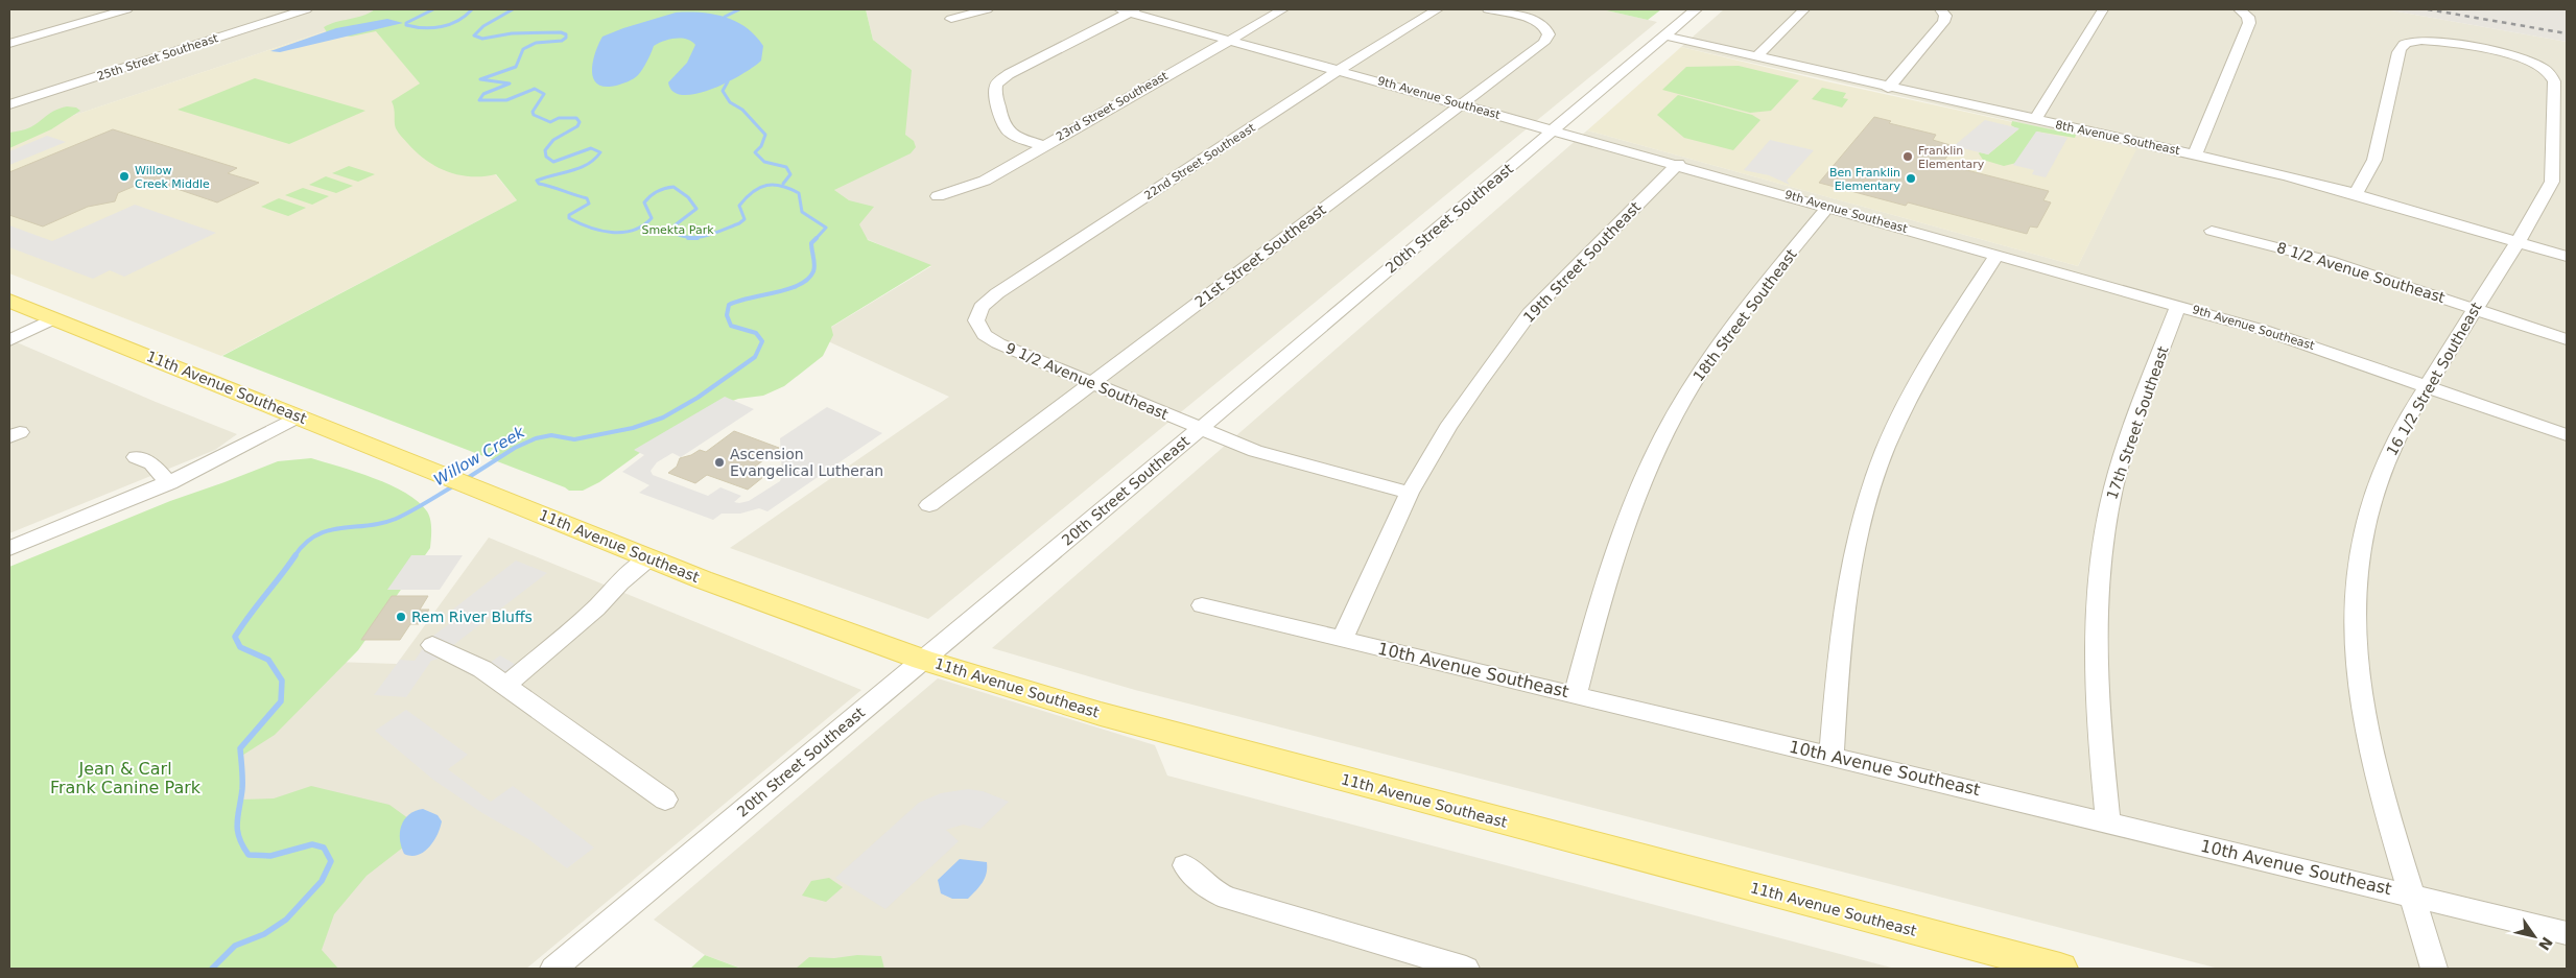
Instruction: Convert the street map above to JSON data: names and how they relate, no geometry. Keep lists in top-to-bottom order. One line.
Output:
{"streets":{"main road":["11th Avenue Southeast"],"street":["25th Street Southeast","9th Avenue Southeast","23rd Street Southeast","8th Avenue Southeast","22nd Street Southeast","20th Street Southeast","21st Street Southeast","19th Street Southeast","8 1/2 Avenue Southeast","18th Street Southeast","16 1/2 Street Southeast","9 1/2 Avenue Southeast","17th Street Southeast","10th Avenue Southeast"]},"crossings":[["9th Avenue Southeast","23rd Street Southeast"],["9th Avenue Southeast","22nd Street Southeast"],["9th Avenue Southeast","20th Street Southeast"],["9th Avenue Southeast","21st Street Southeast"],["9th Avenue Southeast","19th Street Southeast"],["9th Avenue Southeast","18th Street Southeast"],["9th Avenue Southeast","16 1/2 Street Southeast"],["9th Avenue Southeast","17th Street Southeast"],["8th Avenue Southeast","20th Street Southeast"],["8th Avenue Southeast","16 1/2 Street Southeast"],["22nd Street Southeast","9 1/2 Avenue Southeast"],["20th Street Southeast","9 1/2 Avenue Southeast"],["20th Street Southeast","11th Avenue Southeast"],["21st Street Southeast","9 1/2 Avenue Southeast"],["19th Street Southeast","9 1/2 Avenue Southeast"],["19th Street Southeast","10th Avenue Southeast"],["8 1/2 Avenue Southeast","16 1/2 Street Southeast"],["18th Street Southeast","10th Avenue Southeast"],["16 1/2 Street Southeast","10th Avenue Southeast"],["17th Street Southeast","10th Avenue Southeast"]],"water":["Willow Creek"],"parks":["Smekta Park","Jean & Carl Frank Canine Park"],"places":["Franklin Elementary","Willow Creek Middle","Ben Franklin Elementary","Ascension Evangelical Lutheran","Rem River Bluffs"],"north":"bottom right"}
